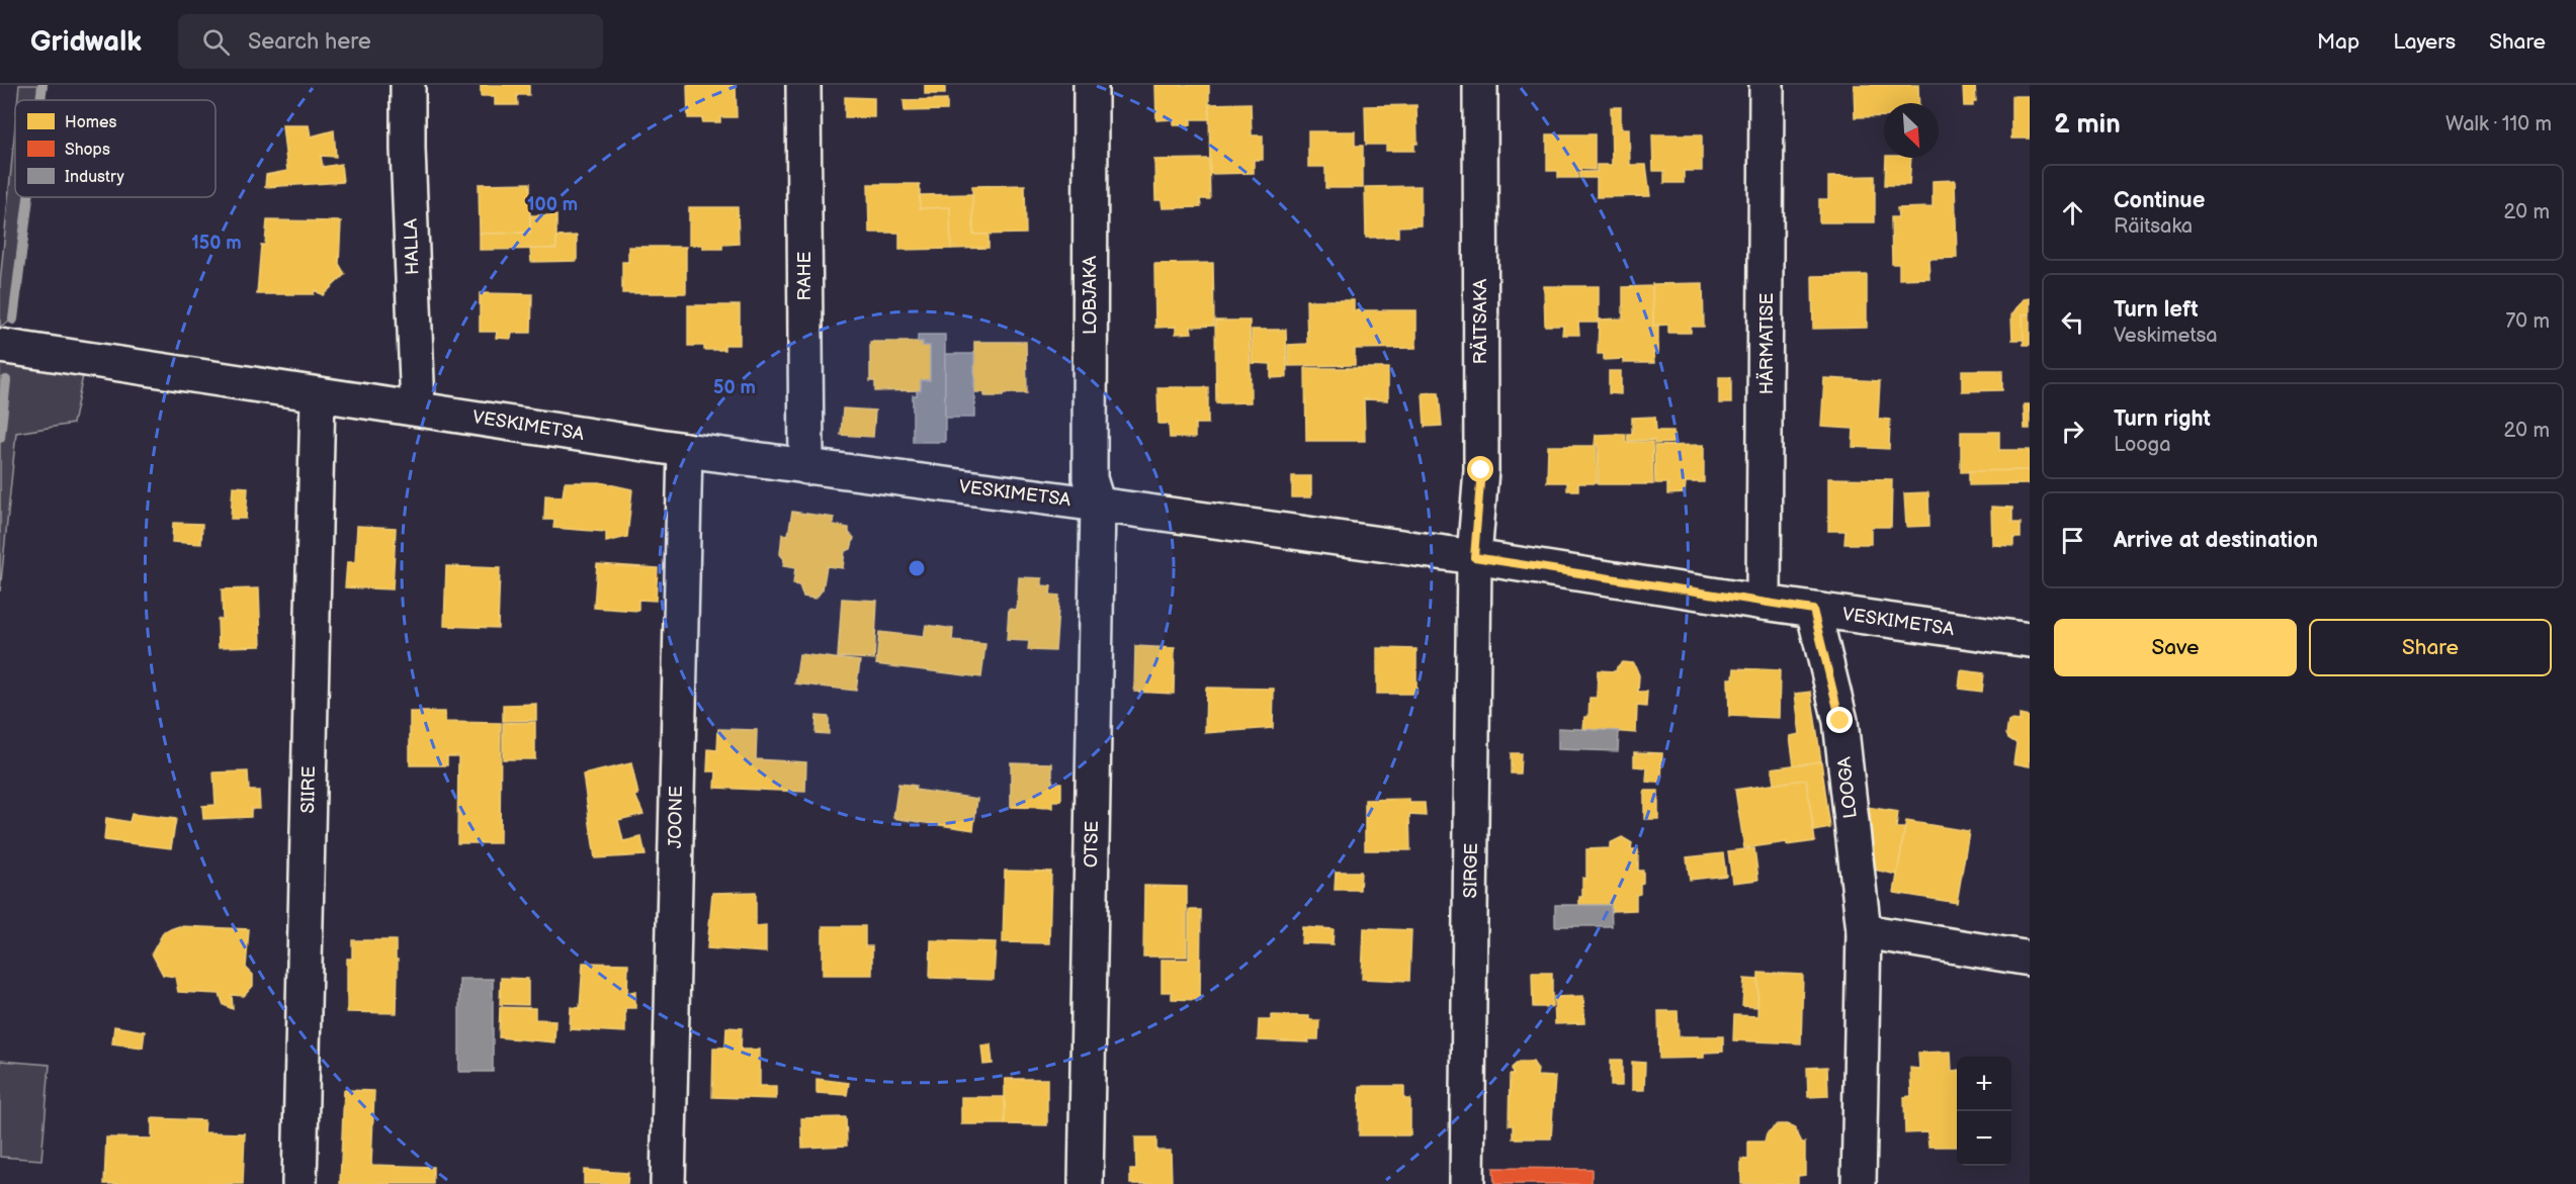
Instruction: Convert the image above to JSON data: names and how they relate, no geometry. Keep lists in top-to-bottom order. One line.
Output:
{"streets":{"street":["HALLA","RAHE","LOBJAKA","RÄITSAKA","HÄRMATISE","VESKIMETSA","LOOGA","SIIRE","JOONE","OTSE","SIRGE"]},"crossings":[["HALLA","VESKIMETSA"],["RAHE","VESKIMETSA"],["LOBJAKA","VESKIMETSA"],["LOBJAKA","OTSE"],["RÄITSAKA","VESKIMETSA"],["RÄITSAKA","SIRGE"],["HÄRMATISE","VESKIMETSA"],["VESKIMETSA","LOOGA"],["VESKIMETSA","SIIRE"],["VESKIMETSA","JOONE"],["VESKIMETSA","OTSE"],["VESKIMETSA","SIRGE"]],"legend":["Homes","Shops","Industry"],"north":"bottom right","page":{"header":"Gridwalk","search":"Search here","nav":["Map","Layers","Share"],"heading":["2 min","Walk · 110 m"],"list":[["Continue","Räitsaka","20 m"],["Turn left","Veskimetsa","70 m"],["Turn right","Looga","20 m"],"Arrive at destination"],"buttons":["Save","Share"],"map_buttons":["+","−"]},"rings":["100 m","150 m","50 m"]}
